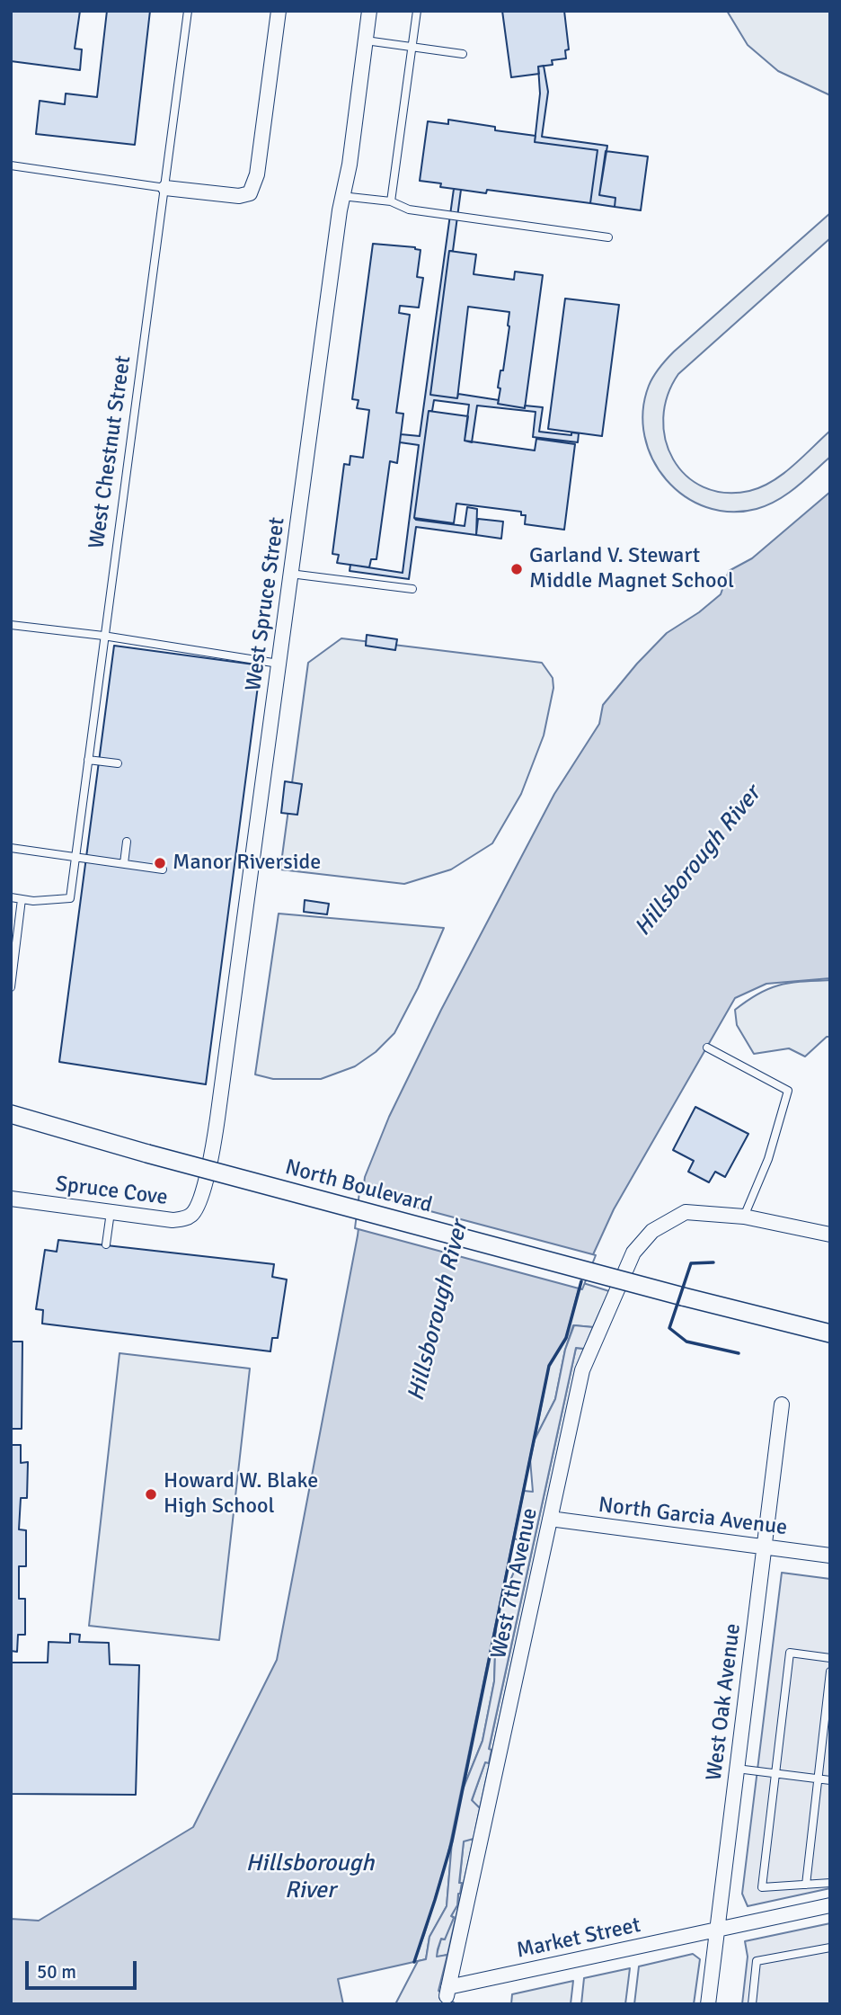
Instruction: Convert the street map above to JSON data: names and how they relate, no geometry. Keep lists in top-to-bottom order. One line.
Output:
{"streets":{"street":["West Spruce Street","North Boulevard","Spruce Cove","North Garcia Avenue","West 7th Avenue","West Oak Avenue","Market Street"],"lane":["West Chestnut Street"]},"crossings":[["West Spruce Street","Spruce Cove"],["North Garcia Avenue","West 7th Avenue"],["North Garcia Avenue","West Oak Avenue"],["West 7th Avenue","Market Street"],["West Oak Avenue","Market Street"]],"water":["Hillsborough River"],"places":["Garland V. Stewart Middle Magnet School","Manor Riverside","Howard W. Blake High School"],"scale_bar":"50 m"}
